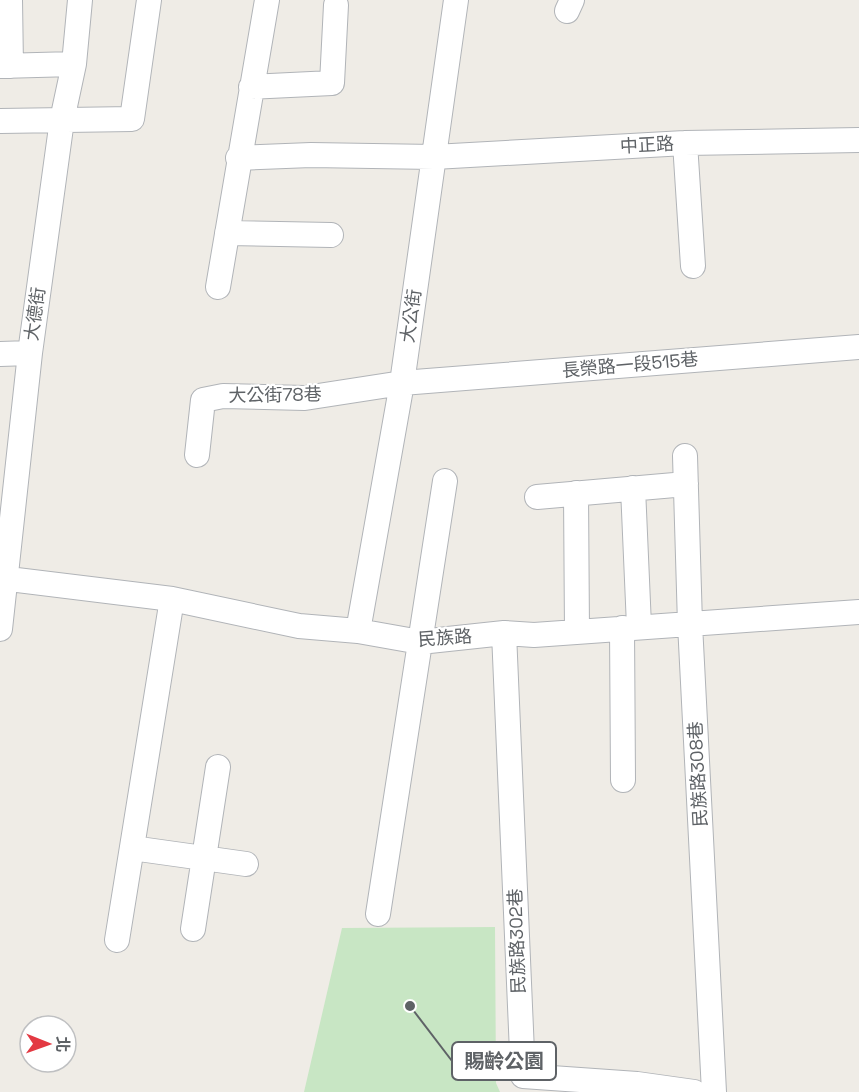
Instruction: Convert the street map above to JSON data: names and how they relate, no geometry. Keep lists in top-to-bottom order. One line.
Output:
{"streets":{"street":["中正路","大德街","大公街","長榮路一段515巷","大公街78巷","民族路","民族路308巷","民族路302巷"]},"crossings":[["中正路","大公街"],["大德街","民族路"],["大公街","長榮路一段515巷"],["大公街","大公街78巷"],["大公街","民族路"],["長榮路一段515巷","大公街78巷"],["民族路","民族路308巷"],["民族路","民族路302巷"]],"places":["賜齡公園"],"north":"right"}
